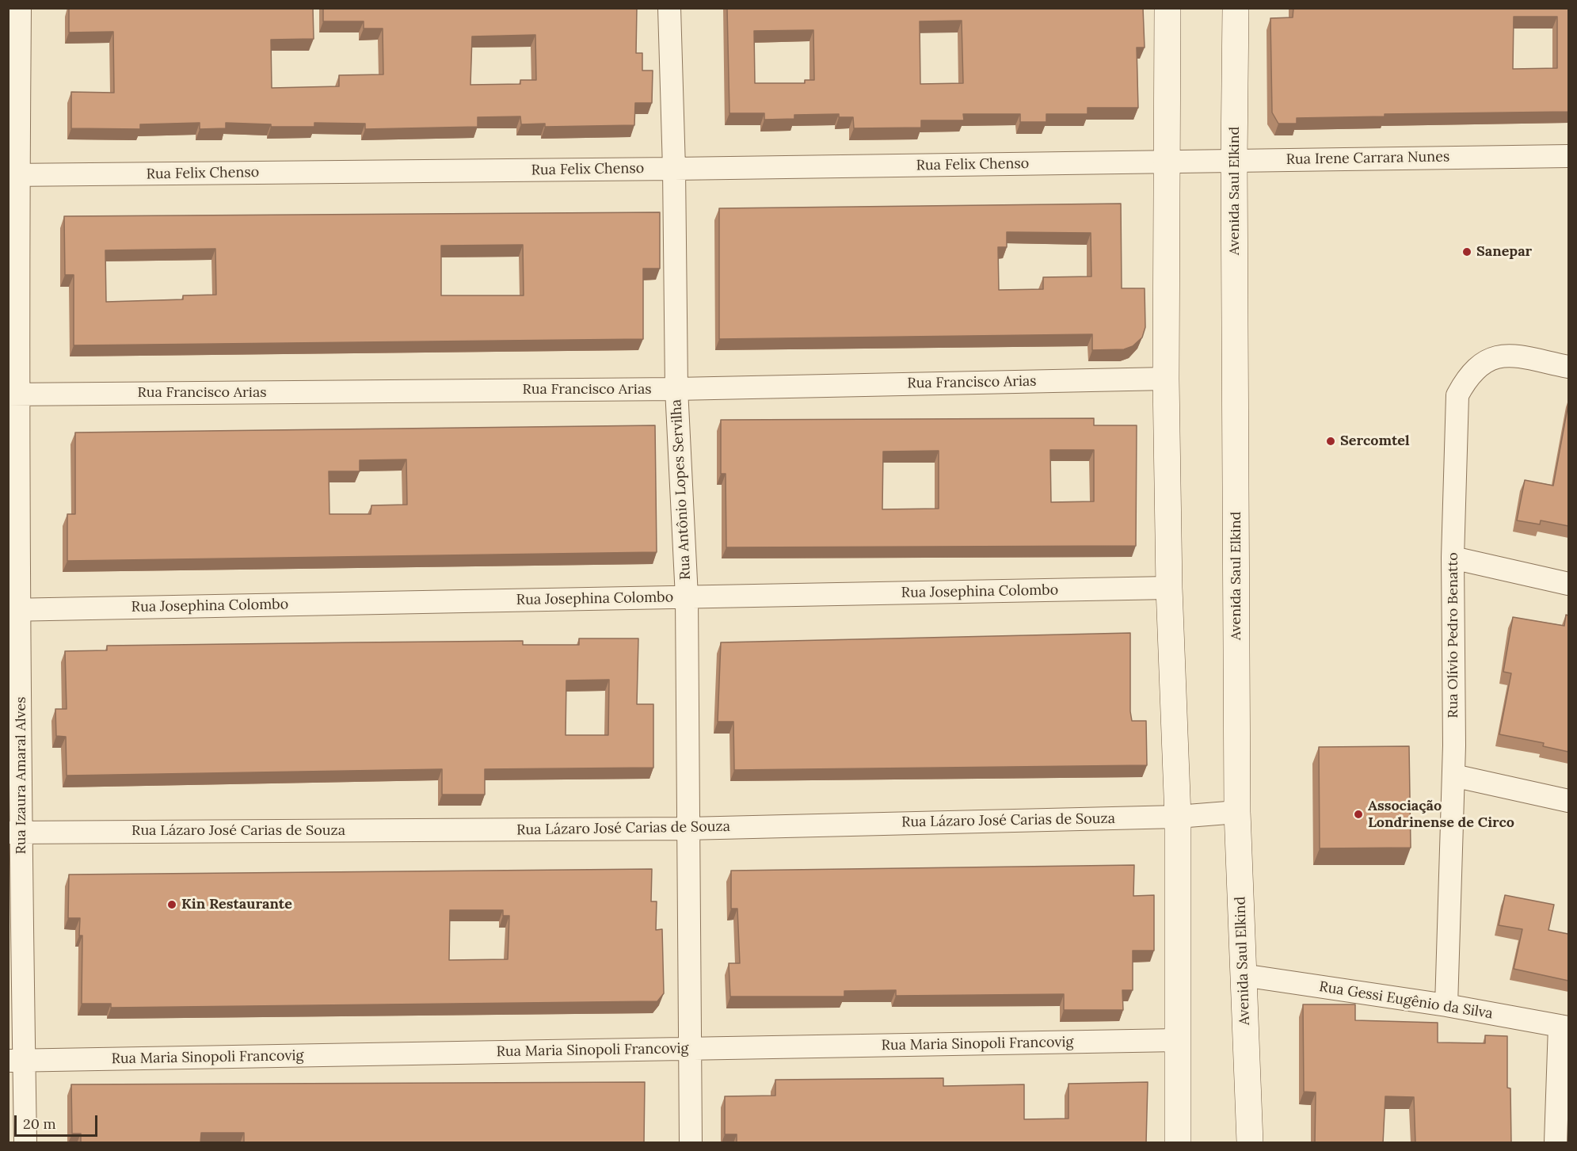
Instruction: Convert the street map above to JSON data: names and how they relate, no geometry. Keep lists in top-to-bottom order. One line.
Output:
{"streets":{"main road":["Avenida Saul Elkind"],"street":["Rua Irene Carrara Nunes","Rua Felix Chenso","Rua Francisco Arias","Rua Antônio Lopes Servilha","Rua Josephina Colombo","Rua Olívio Pedro Benatto","Rua Izaura Amaral Alves","Rua Lázaro José Carias de Souza","Rua Gessi Eugênio da Silva","Rua Maria Sinopoli Francovig"]},"crossings":[["Rua Irene Carrara Nunes","Rua Felix Chenso"],["Rua Irene Carrara Nunes","Avenida Saul Elkind"],["Rua Felix Chenso","Rua Antônio Lopes Servilha"],["Rua Felix Chenso","Rua Izaura Amaral Alves"],["Avenida Saul Elkind","Rua Lázaro José Carias de Souza"],["Avenida Saul Elkind","Rua Gessi Eugênio da Silva"],["Rua Francisco Arias","Rua Antônio Lopes Servilha"],["Rua Francisco Arias","Rua Izaura Amaral Alves"],["Rua Antônio Lopes Servilha","Rua Josephina Colombo"],["Rua Antônio Lopes Servilha","Rua Lázaro José Carias de Souza"],["Rua Antônio Lopes Servilha","Rua Maria Sinopoli Francovig"],["Rua Josephina Colombo","Rua Izaura Amaral Alves"],["Rua Olívio Pedro Benatto","Rua Gessi Eugênio da Silva"],["Rua Izaura Amaral Alves","Rua Lázaro José Carias de Souza"],["Rua Izaura Amaral Alves","Rua Maria Sinopoli Francovig"]],"places":["Sanepar","Sercomtel","Associação Londrinense de Circo","Kin Restaurante"],"scale_bar":"20 m"}
